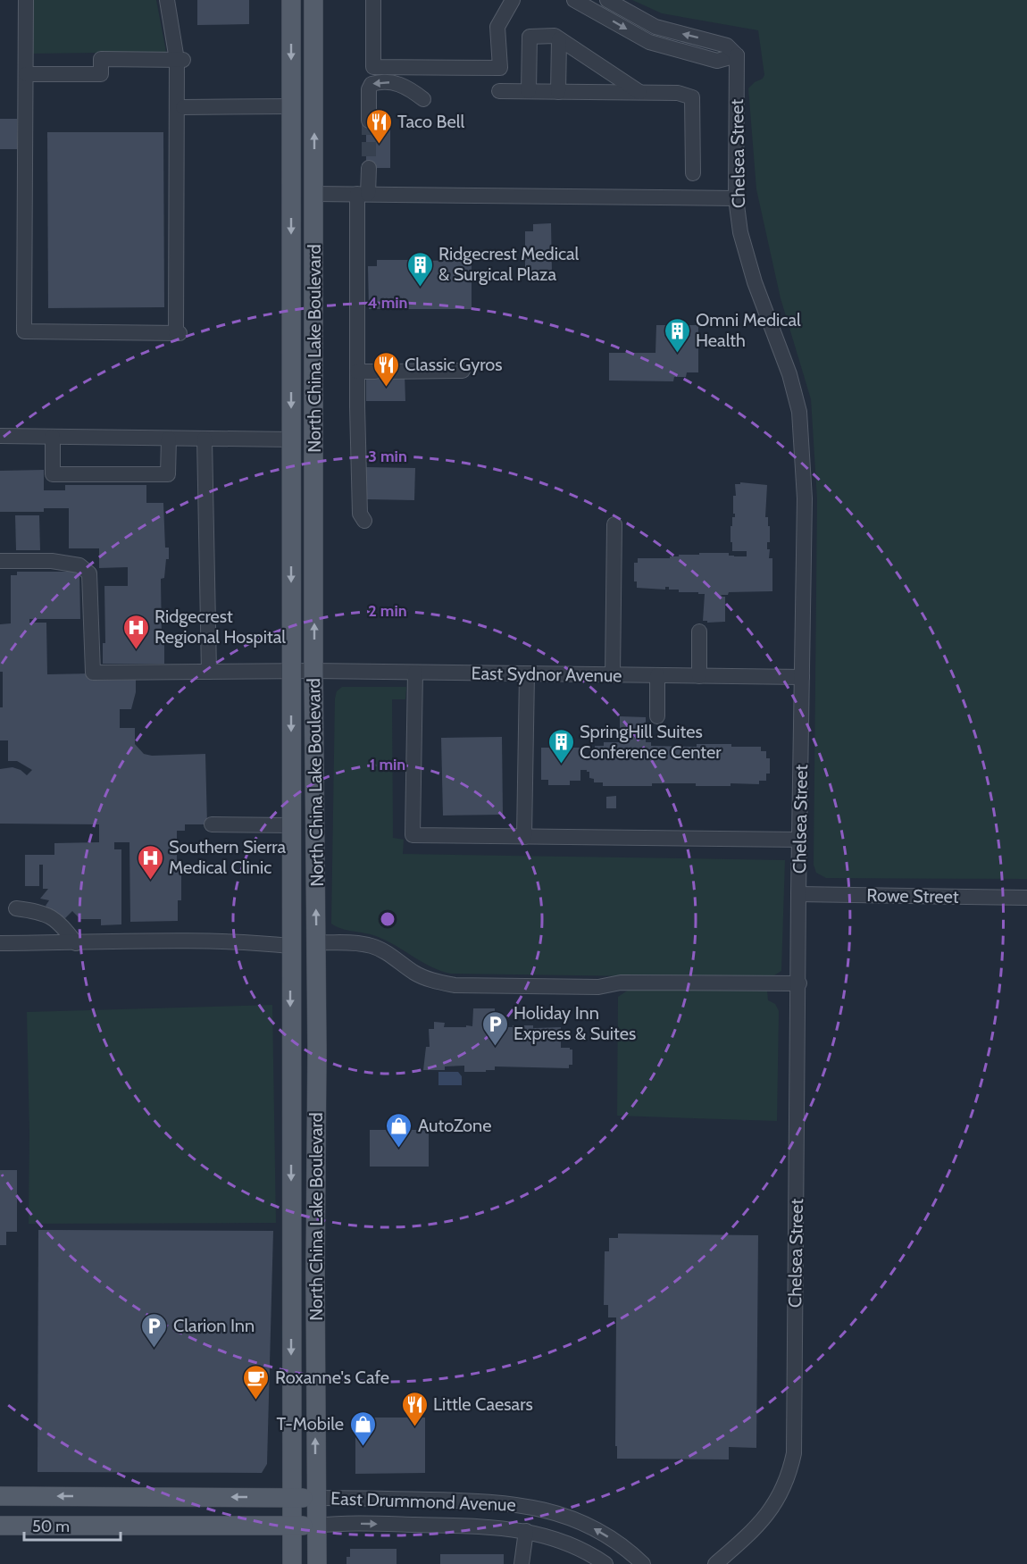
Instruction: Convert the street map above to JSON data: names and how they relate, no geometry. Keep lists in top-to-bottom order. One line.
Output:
{"streets":{"main road":["North China Lake Boulevard"],"street":["Chelsea Street","East Sydnor Avenue","Rowe Street","East Drummond Avenue"]},"crossings":[["Chelsea Street","East Sydnor Avenue"],["Chelsea Street","Rowe Street"],["North China Lake Boulevard","East Sydnor Avenue"],["North China Lake Boulevard","East Drummond Avenue"]],"places":{"restaurant":["Taco Bell","Classic Gyros","Little Caesars"],"building":["Ridgecrest Medical & Surgical Plaza","Omni Medical Health","SpringHill Suites Conference Center"],"hospital":["Ridgecrest Regional Hospital","Southern Sierra Medical Clinic"],"parking":["Holiday Inn Express & Suites","Clarion Inn"],"shop":["AutoZone","T-Mobile"],"cafe":["Roxanne's Cafe"]},"scale_bar":"50 m","rings":["4 min","3 min","2 min","1 min"]}
